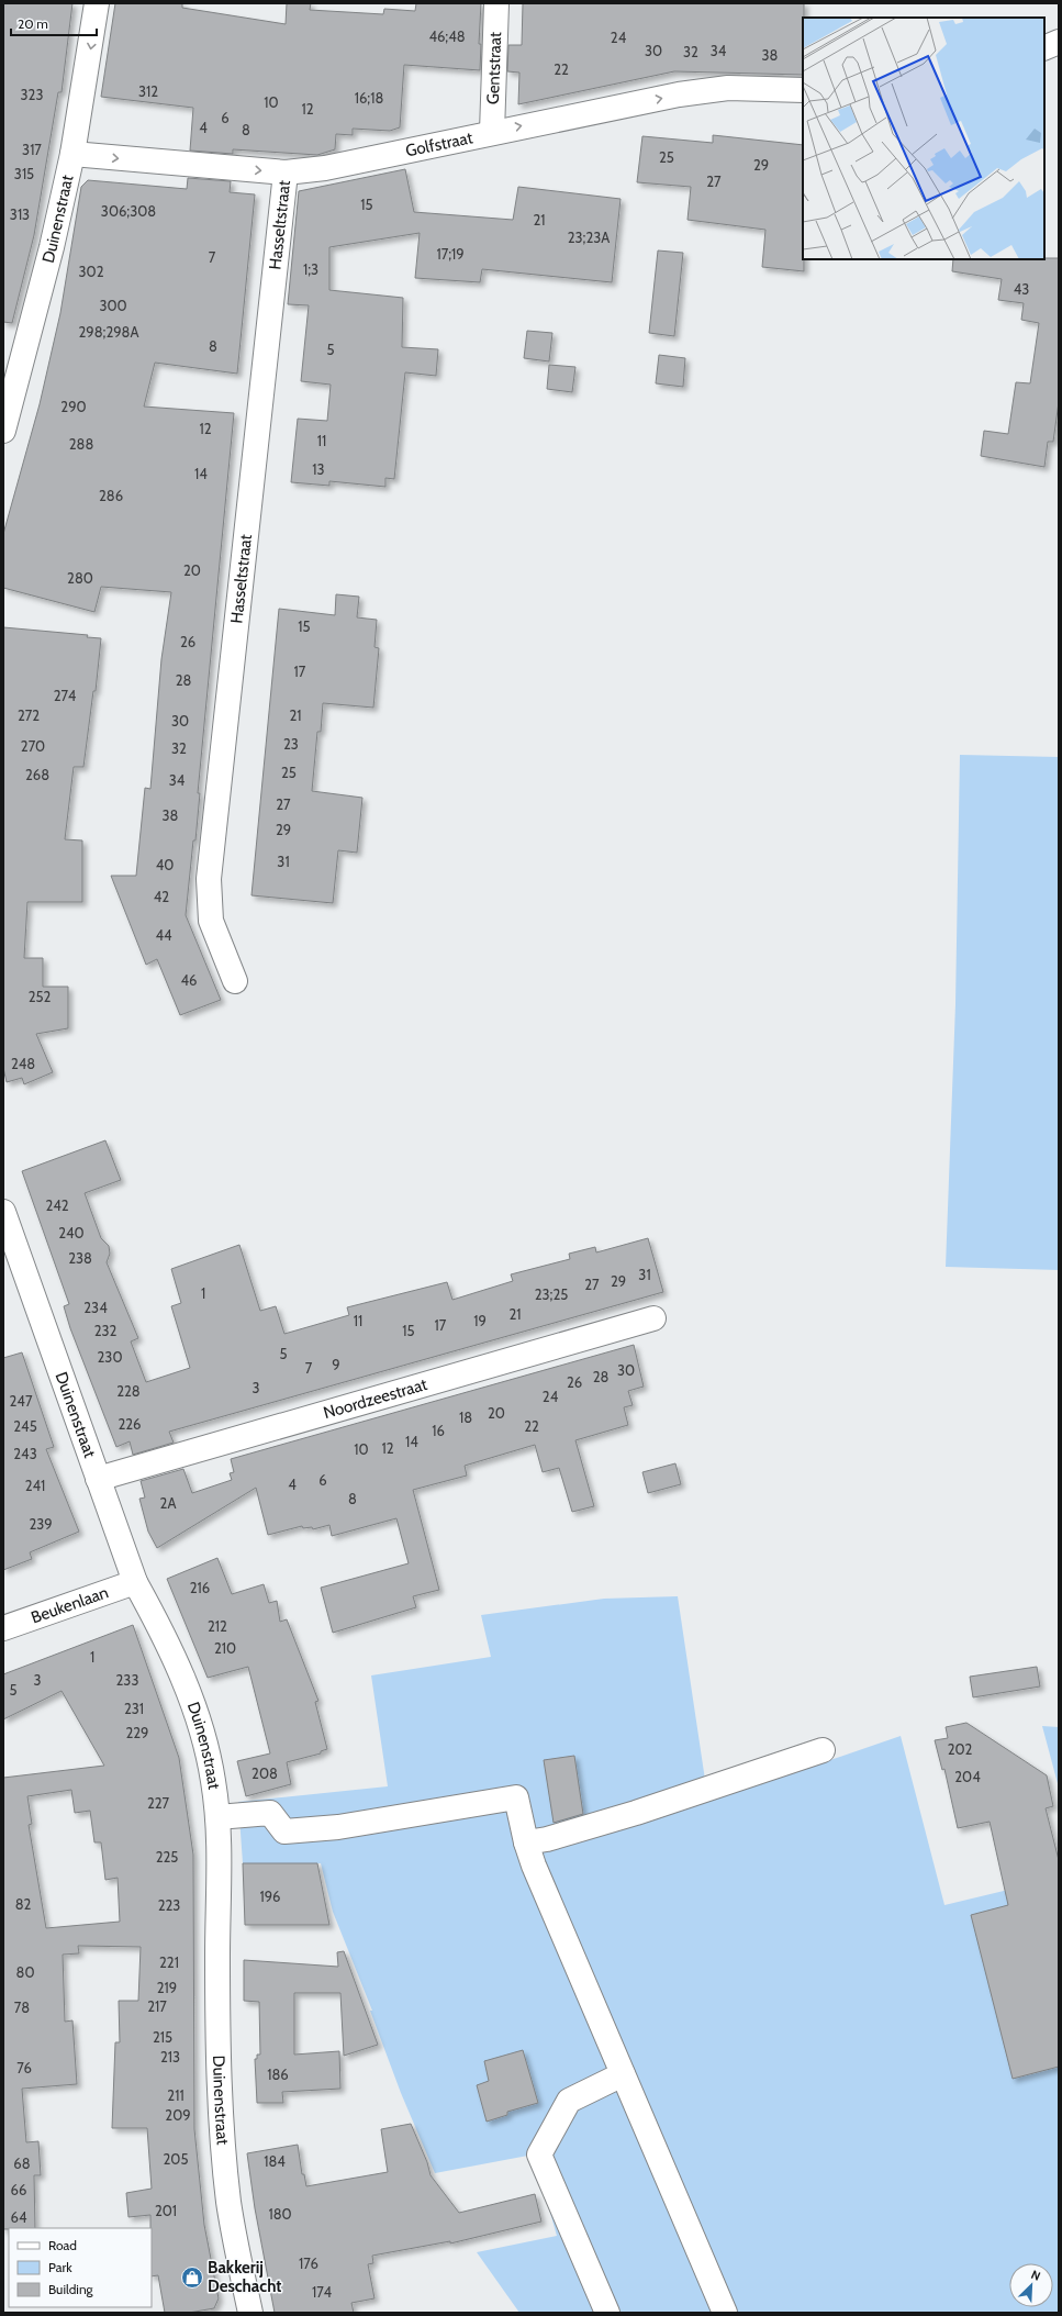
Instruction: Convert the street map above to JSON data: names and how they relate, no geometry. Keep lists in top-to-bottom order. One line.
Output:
{"streets":{"street":["Gentstraat","Golfstraat","Duinenstraat","Hasseltstraat","Noordzeestraat","Beukenlaan"]},"crossings":[["Gentstraat","Golfstraat"],["Golfstraat","Duinenstraat"],["Golfstraat","Hasseltstraat"],["Duinenstraat","Noordzeestraat"],["Duinenstraat","Beukenlaan"]],"one_way":["Golfstraat"],"places":{"shop":["Bakkerij Deschacht"]},"house_numbers":["46;48","24","30","34","32","38","22","312","323","16;18","10","12","6","4","8","317","25","29","315","27","15","306;308","313","21","23;23A","17;19","7","1;3","302","43","300","298;298A","8","5","290","12","11","288","13","14","286","20","280","15","26","17","28","274","272","21","30","23","270","32","25","268","34","27","38","29","31","40","42","44","46","252","248","242","240","238","31","29","27","1","23;25","234","21","11","19","17","232","15","5","230","9","7","30","28","26","3","228","24","247","20","18","226","245","22","16","14","12","10","243","6","4","241","8","2A","239","216","212","210","1","3","233","5","231","229","202","208","204","227","225","196","82","223","221","80","219","217","78","215","213","76","186","211","209","205","184","68","66","201","180","64","176","174"],"legend":["Road","Park","Building"],"scale_bar":"20 m","north":"top right"}
